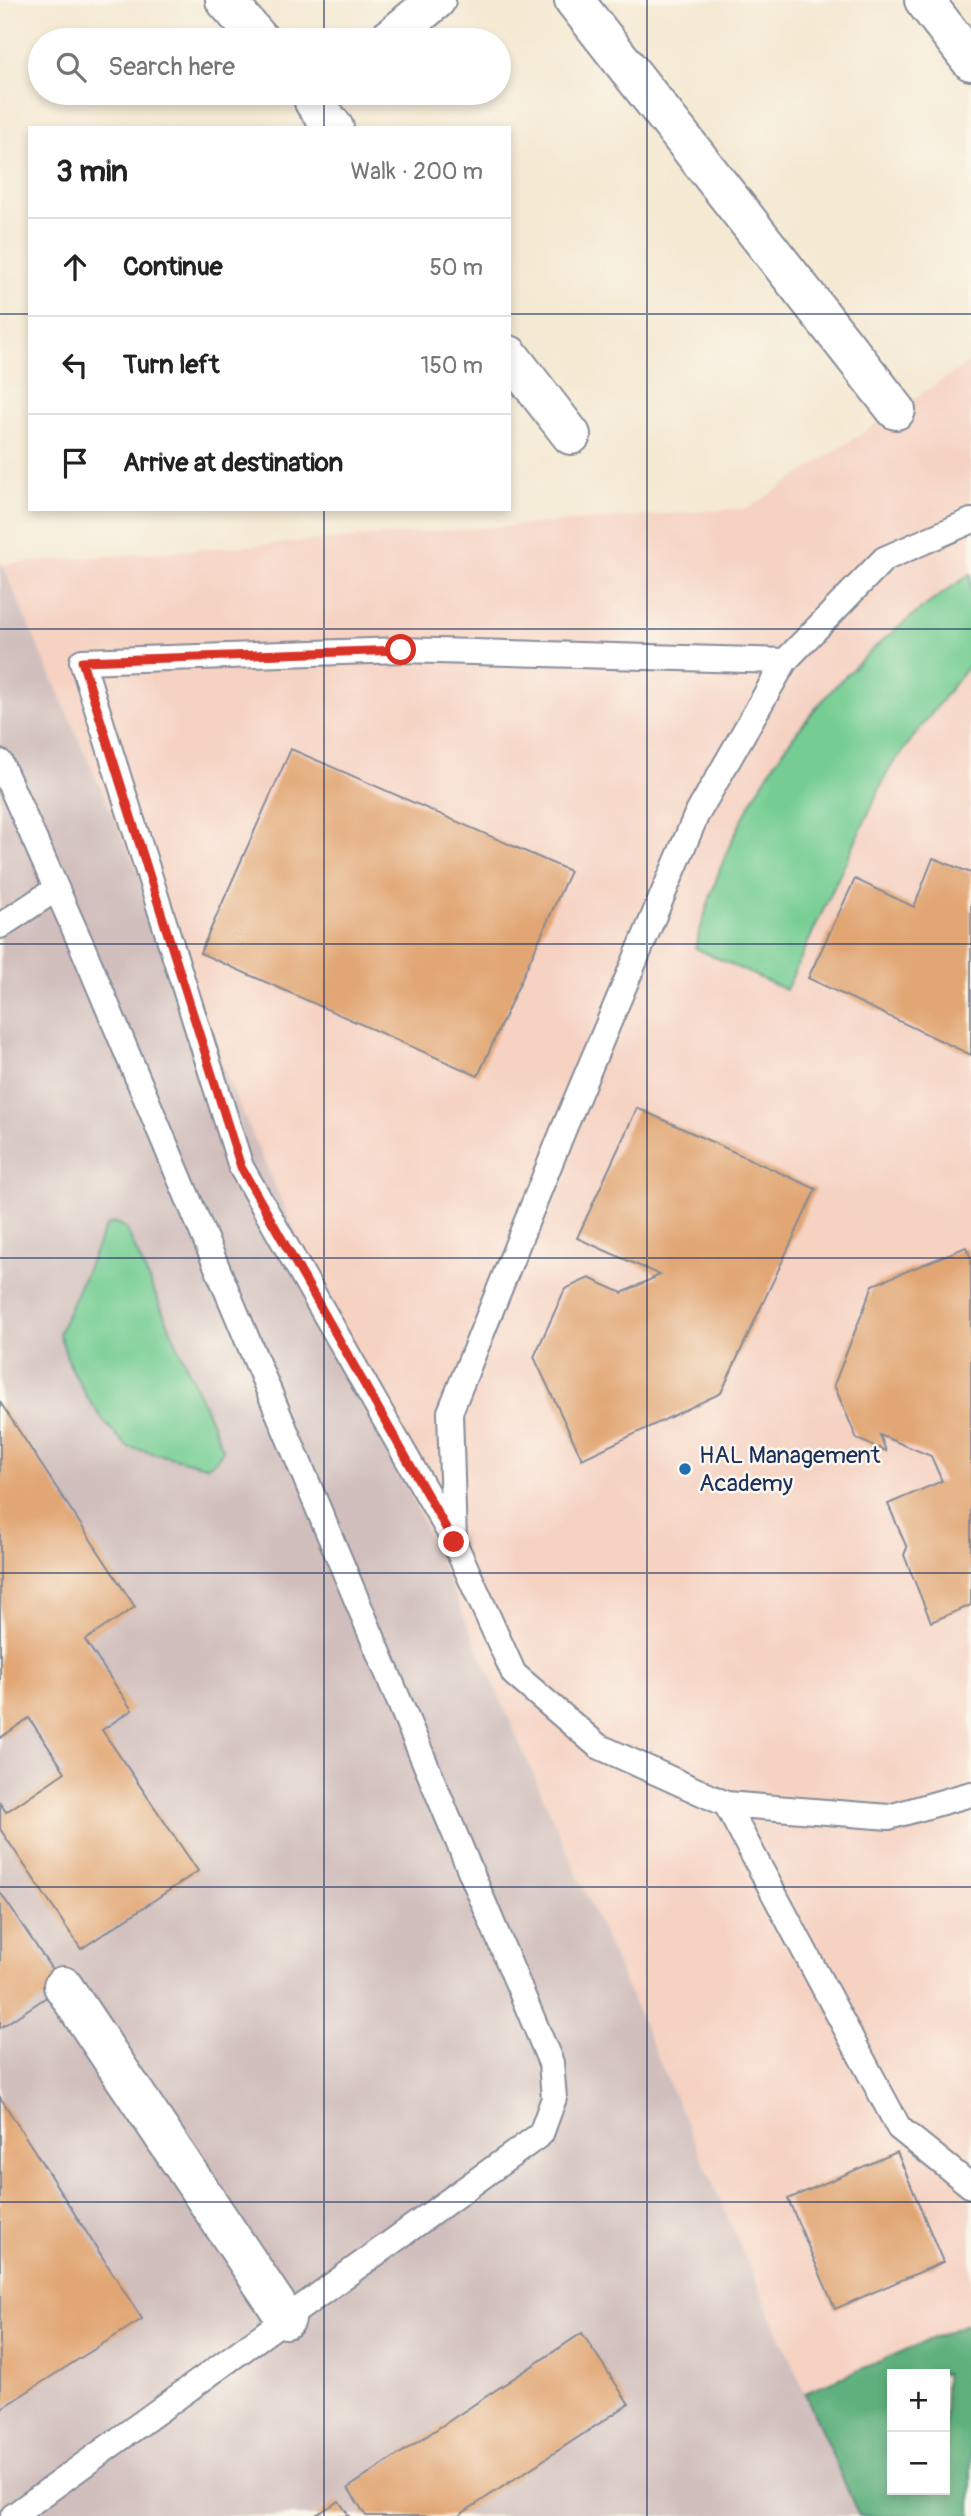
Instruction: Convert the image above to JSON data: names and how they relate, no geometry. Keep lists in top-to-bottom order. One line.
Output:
{"places":["HAL Management Academy"],"page":{"search":"Search here","heading":["3 min","Walk · 200 m"],"list":[["Continue","50 m"],["Turn left","150 m"],"Arrive at destination"],"map_buttons":["+","−"]}}
